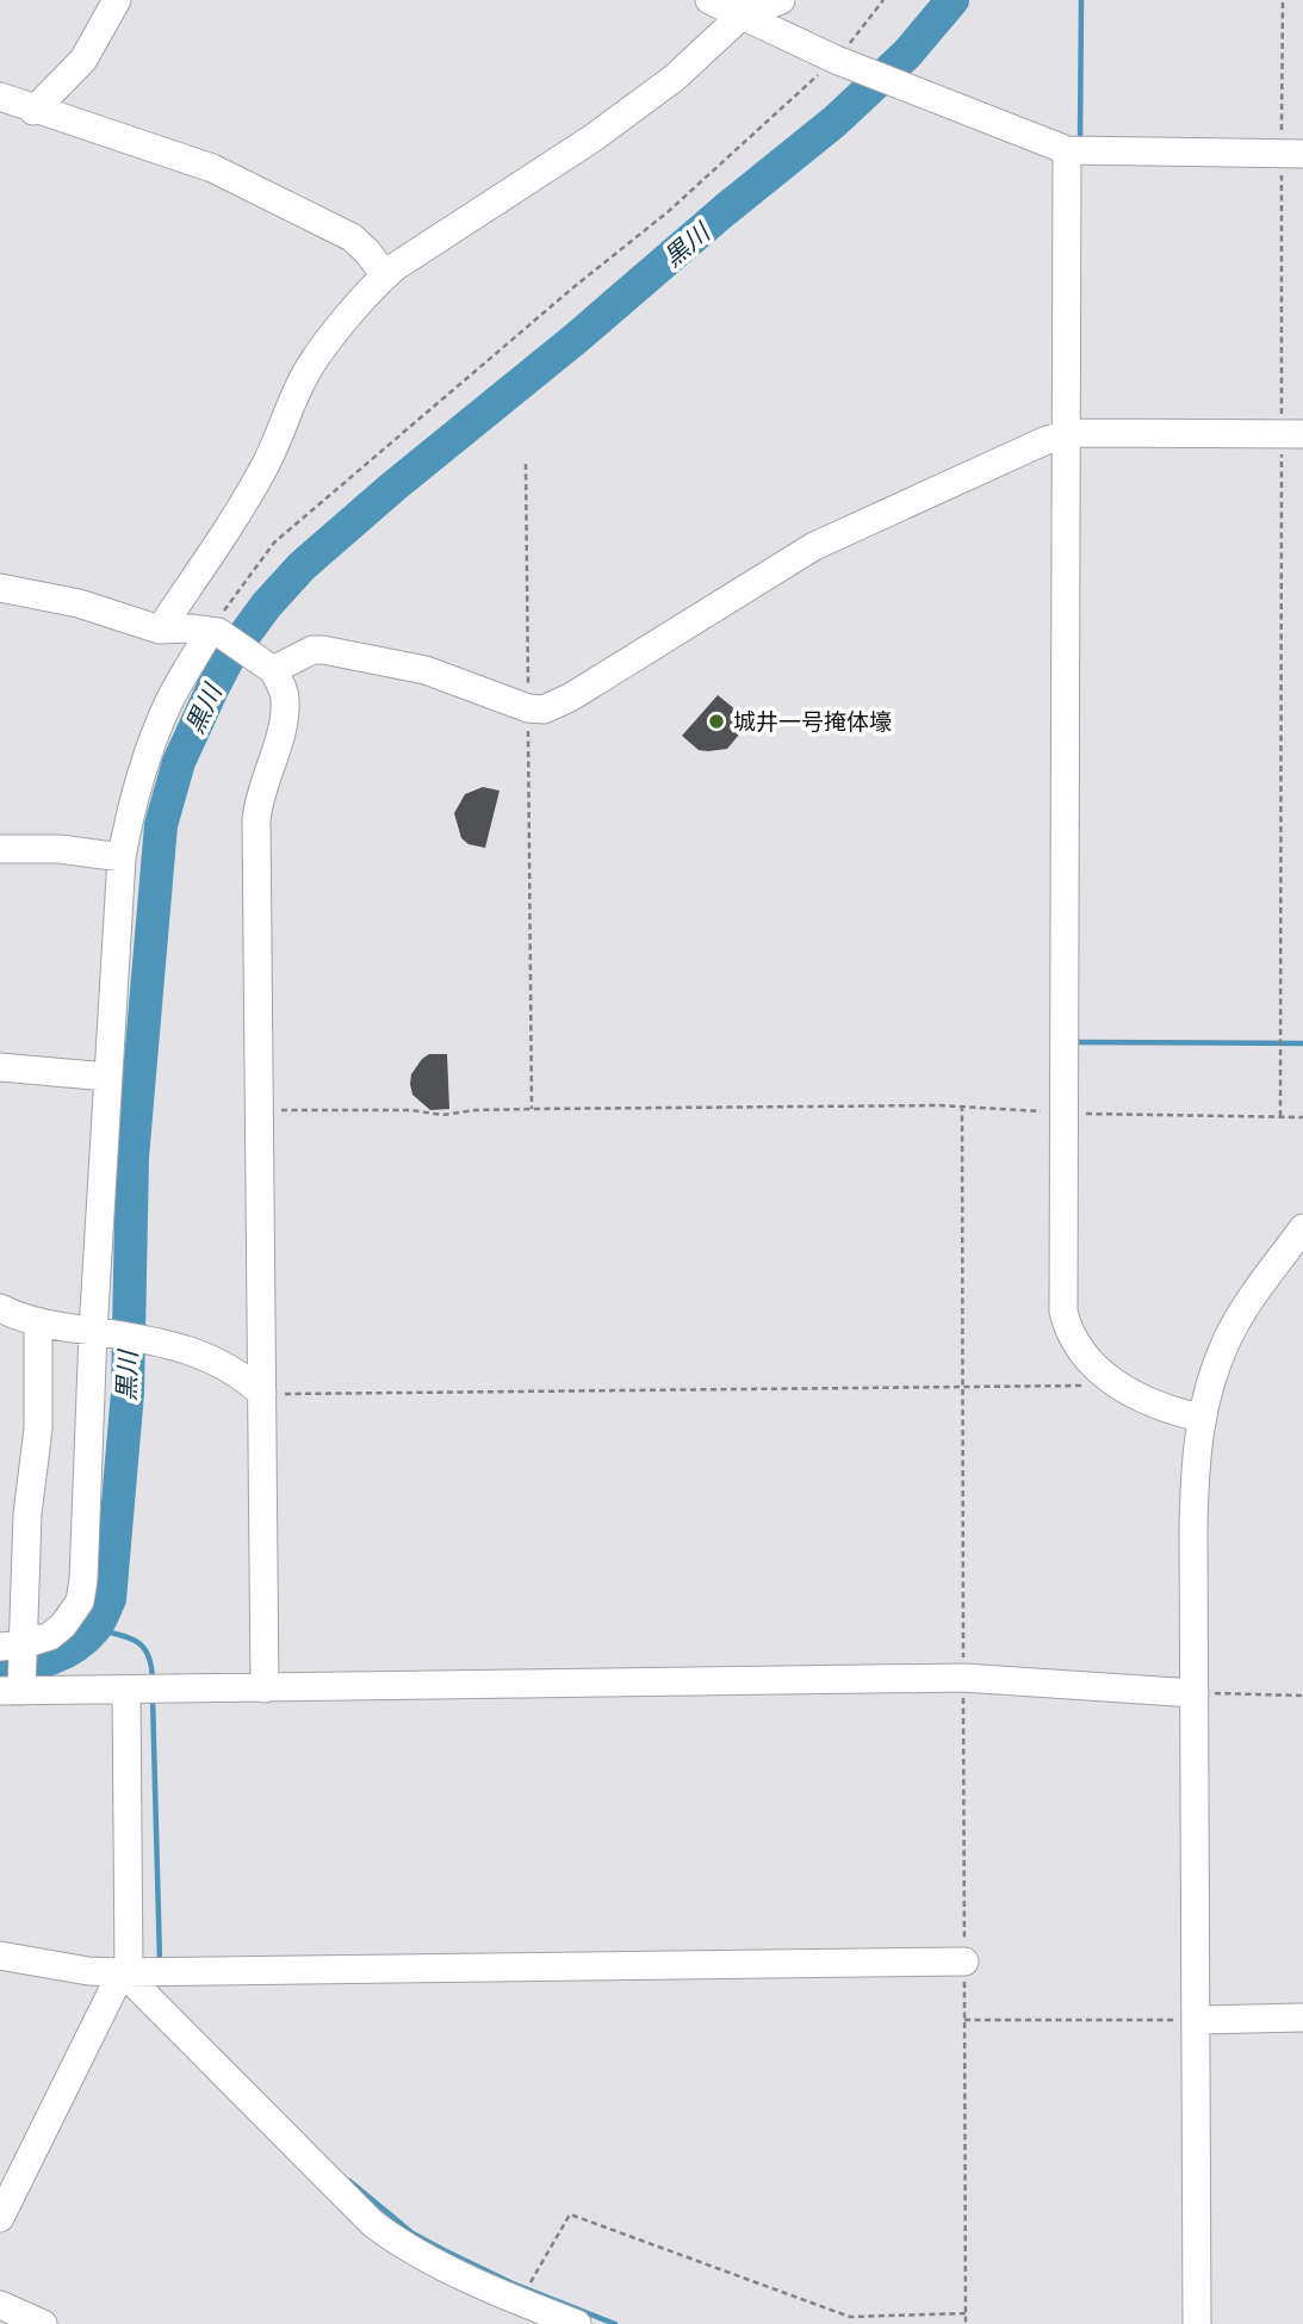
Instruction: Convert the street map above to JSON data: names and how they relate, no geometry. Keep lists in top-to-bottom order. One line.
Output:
{"water":["黒川"],"places":["城井一号掩体壕"]}
